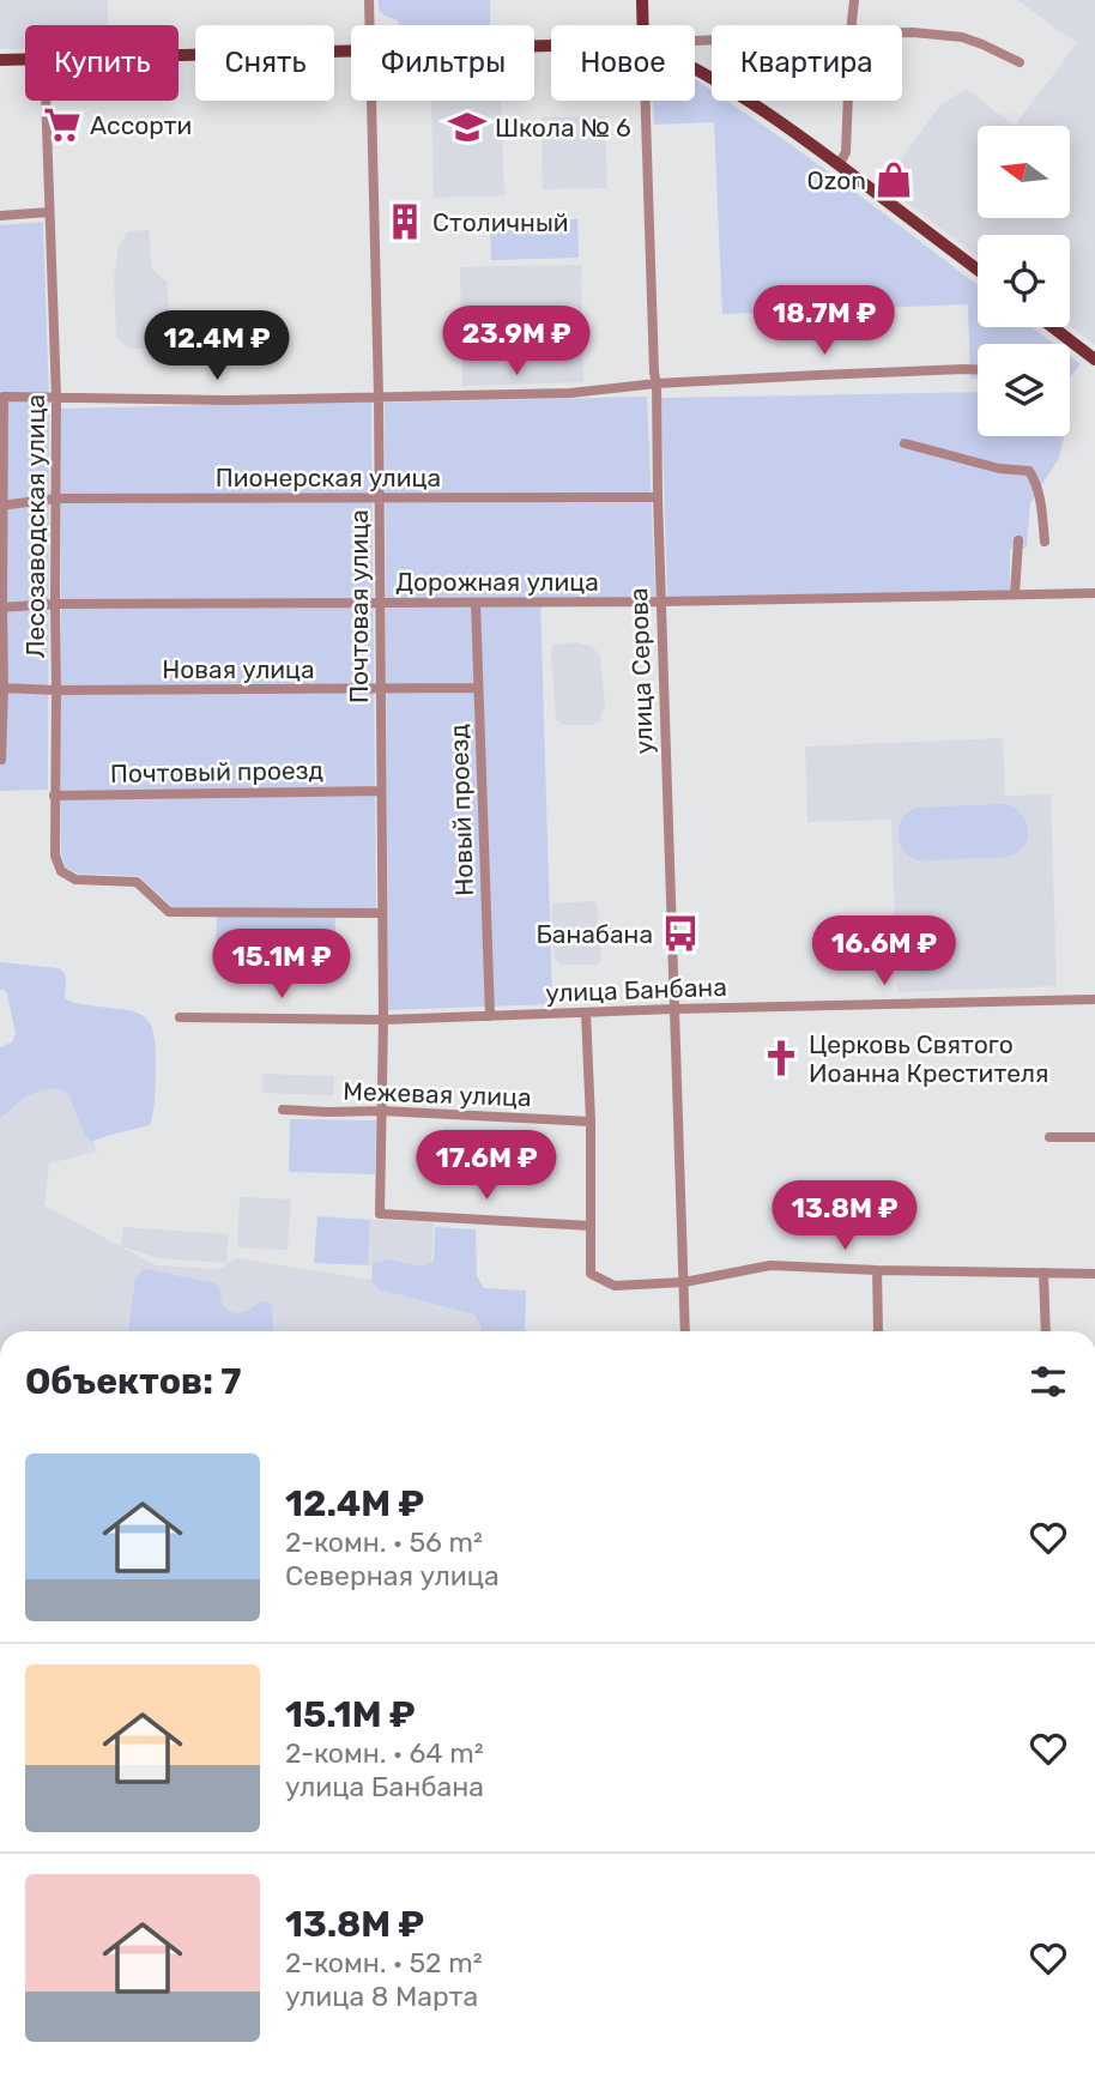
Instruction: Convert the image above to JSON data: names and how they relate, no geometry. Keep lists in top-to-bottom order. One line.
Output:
{"streets":{"main road":["улица Серова"],"street":["Пионерская улица","Лесозаводская улица","Дорожная улица","Почтовая улица","Новая улица","Почтовый проезд","Новый проезд","улица Банбана","Межевая улица"]},"crossings":[["Пионерская улица","Лесозаводская улица"],["Пионерская улица","Почтовая улица"],["Пионерская улица","улица Серова"],["Лесозаводская улица","Дорожная улица"],["Лесозаводская улица","Почтовая улица"],["Лесозаводская улица","Новая улица"],["Лесозаводская улица","Почтовый проезд"],["Дорожная улица","Почтовая улица"],["Дорожная улица","улица Серова"],["Дорожная улица","Новый проезд"],["Почтовая улица","Новая улица"],["Почтовая улица","Почтовый проезд"],["Почтовая улица","улица Банбана"],["Почтовая улица","Межевая улица"],["Новая улица","Новый проезд"],["улица Серова","улица Банбана"],["Новый проезд","улица Банбана"]],"places":{"supermarket":["Ассорти"],"school or university":["Школа № 6"],"shop":["Ozon"],"building":["Столичный"],"bus stop":["Банабана"],"church":["Церковь Святого Иоанна Крестителя"]},"north":"left","page":{"chip":["Купить","Снять","Фильтры","Новое","Квартира"],"price":["18.7M ₽","23.9M ₽","12.4M ₽","16.6M ₽","15.1M ₽","17.6M ₽","13.8M ₽"],"heading":"Объектов: 7","list":[{"name":"12.4M ₽","note":"2-комн. · 56 m² · Северная улица"},{"name":"15.1M ₽","note":"2-комн. · 64 m² · улица Банбана"},{"name":"13.8M ₽","note":"2-комн. · 52 m² · улица 8 Марта"}]}}
